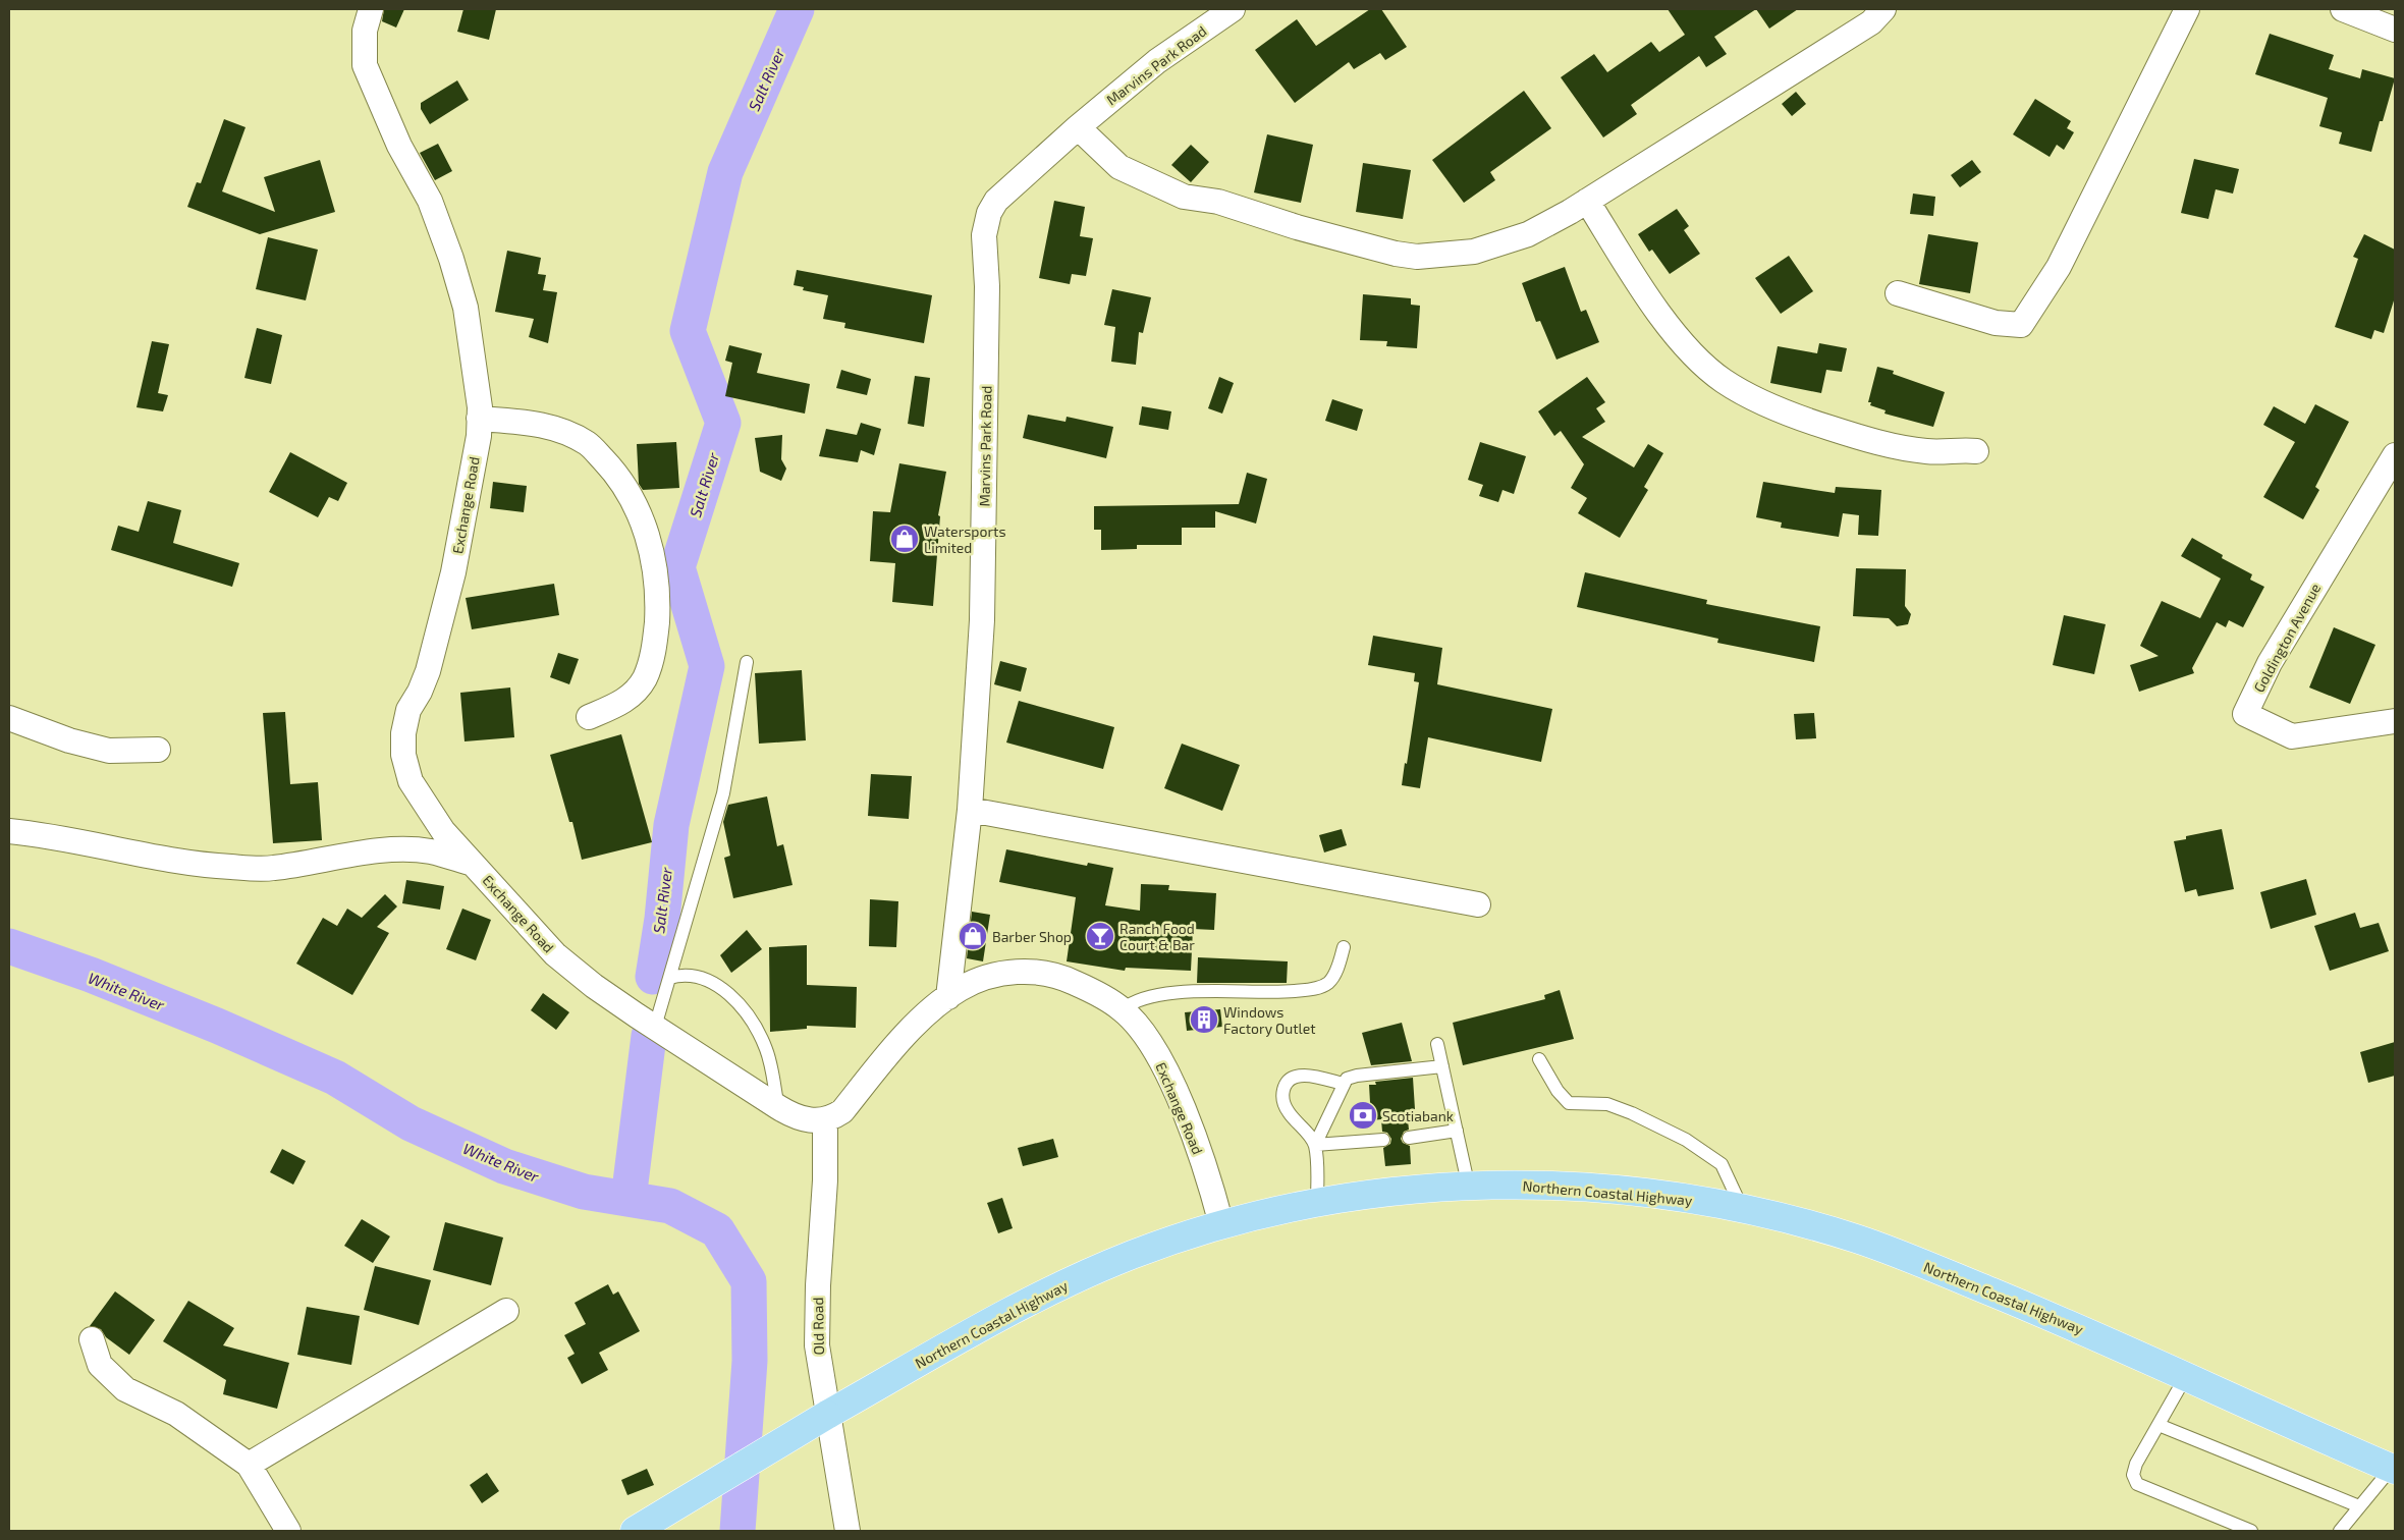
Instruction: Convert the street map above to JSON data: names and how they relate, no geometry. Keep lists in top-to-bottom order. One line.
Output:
{"streets":{"main road":["Northern Coastal Highway"],"street":["Marvins Park Road","Exchange Road","Goldington Avenue","Old Road"]},"crossings":[["Marvins Park Road","Exchange Road"],["Exchange Road","Northern Coastal Highway"],["Exchange Road","Old Road"]],"water":["Salt River","White River"],"places":{"shop":["Watersports Limited","Barber Shop"],"bar":["Ranch Food Court & Bar"],"building":["Windows Factory Outlet"],"bank":["Scotiabank"]}}
